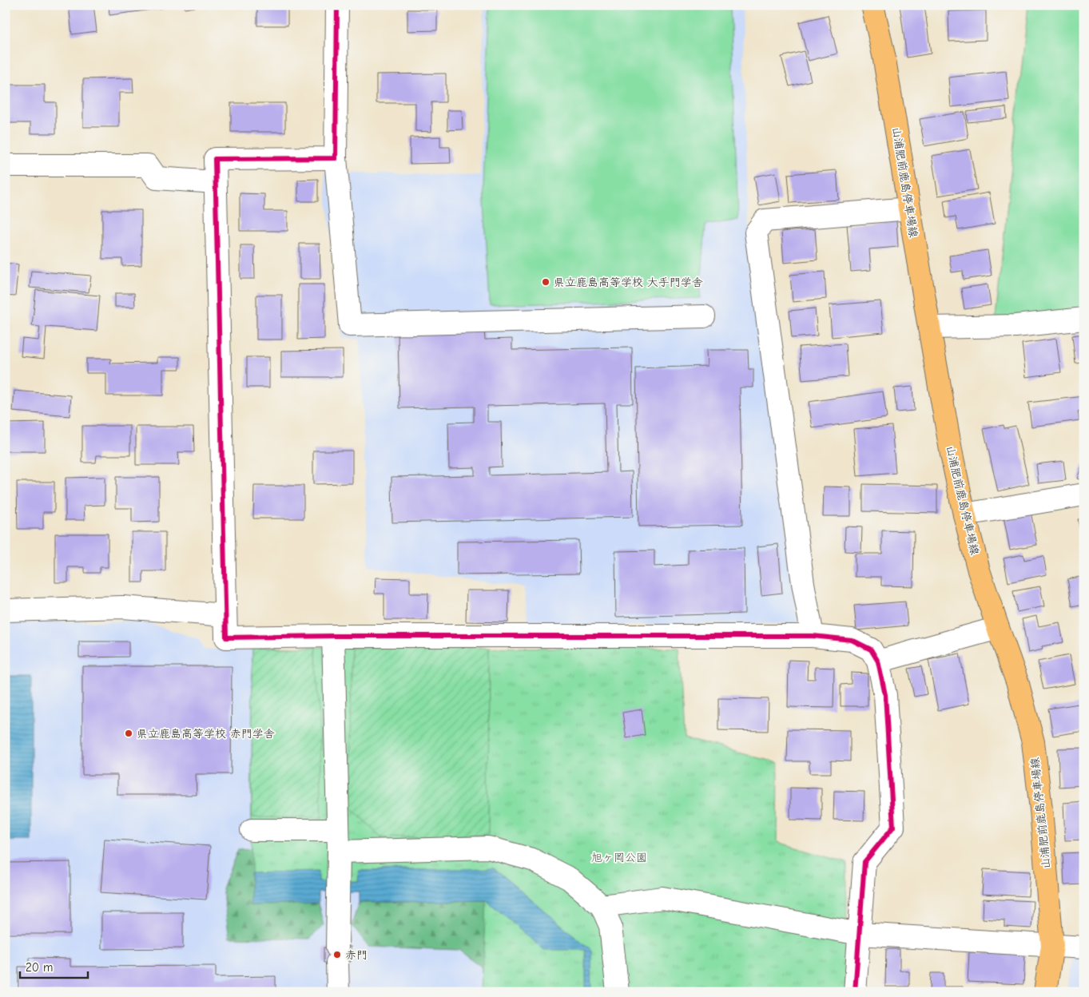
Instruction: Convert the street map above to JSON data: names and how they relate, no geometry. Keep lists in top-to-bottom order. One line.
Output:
{"streets":{"main road":["山浦肥前鹿島停車場線"]},"parks":["旭ヶ岡公園"],"places":["県立鹿島高等学校 大手門学舎","県立鹿島高等学校 赤門学舎","赤門"],"scale_bar":"20 m"}
